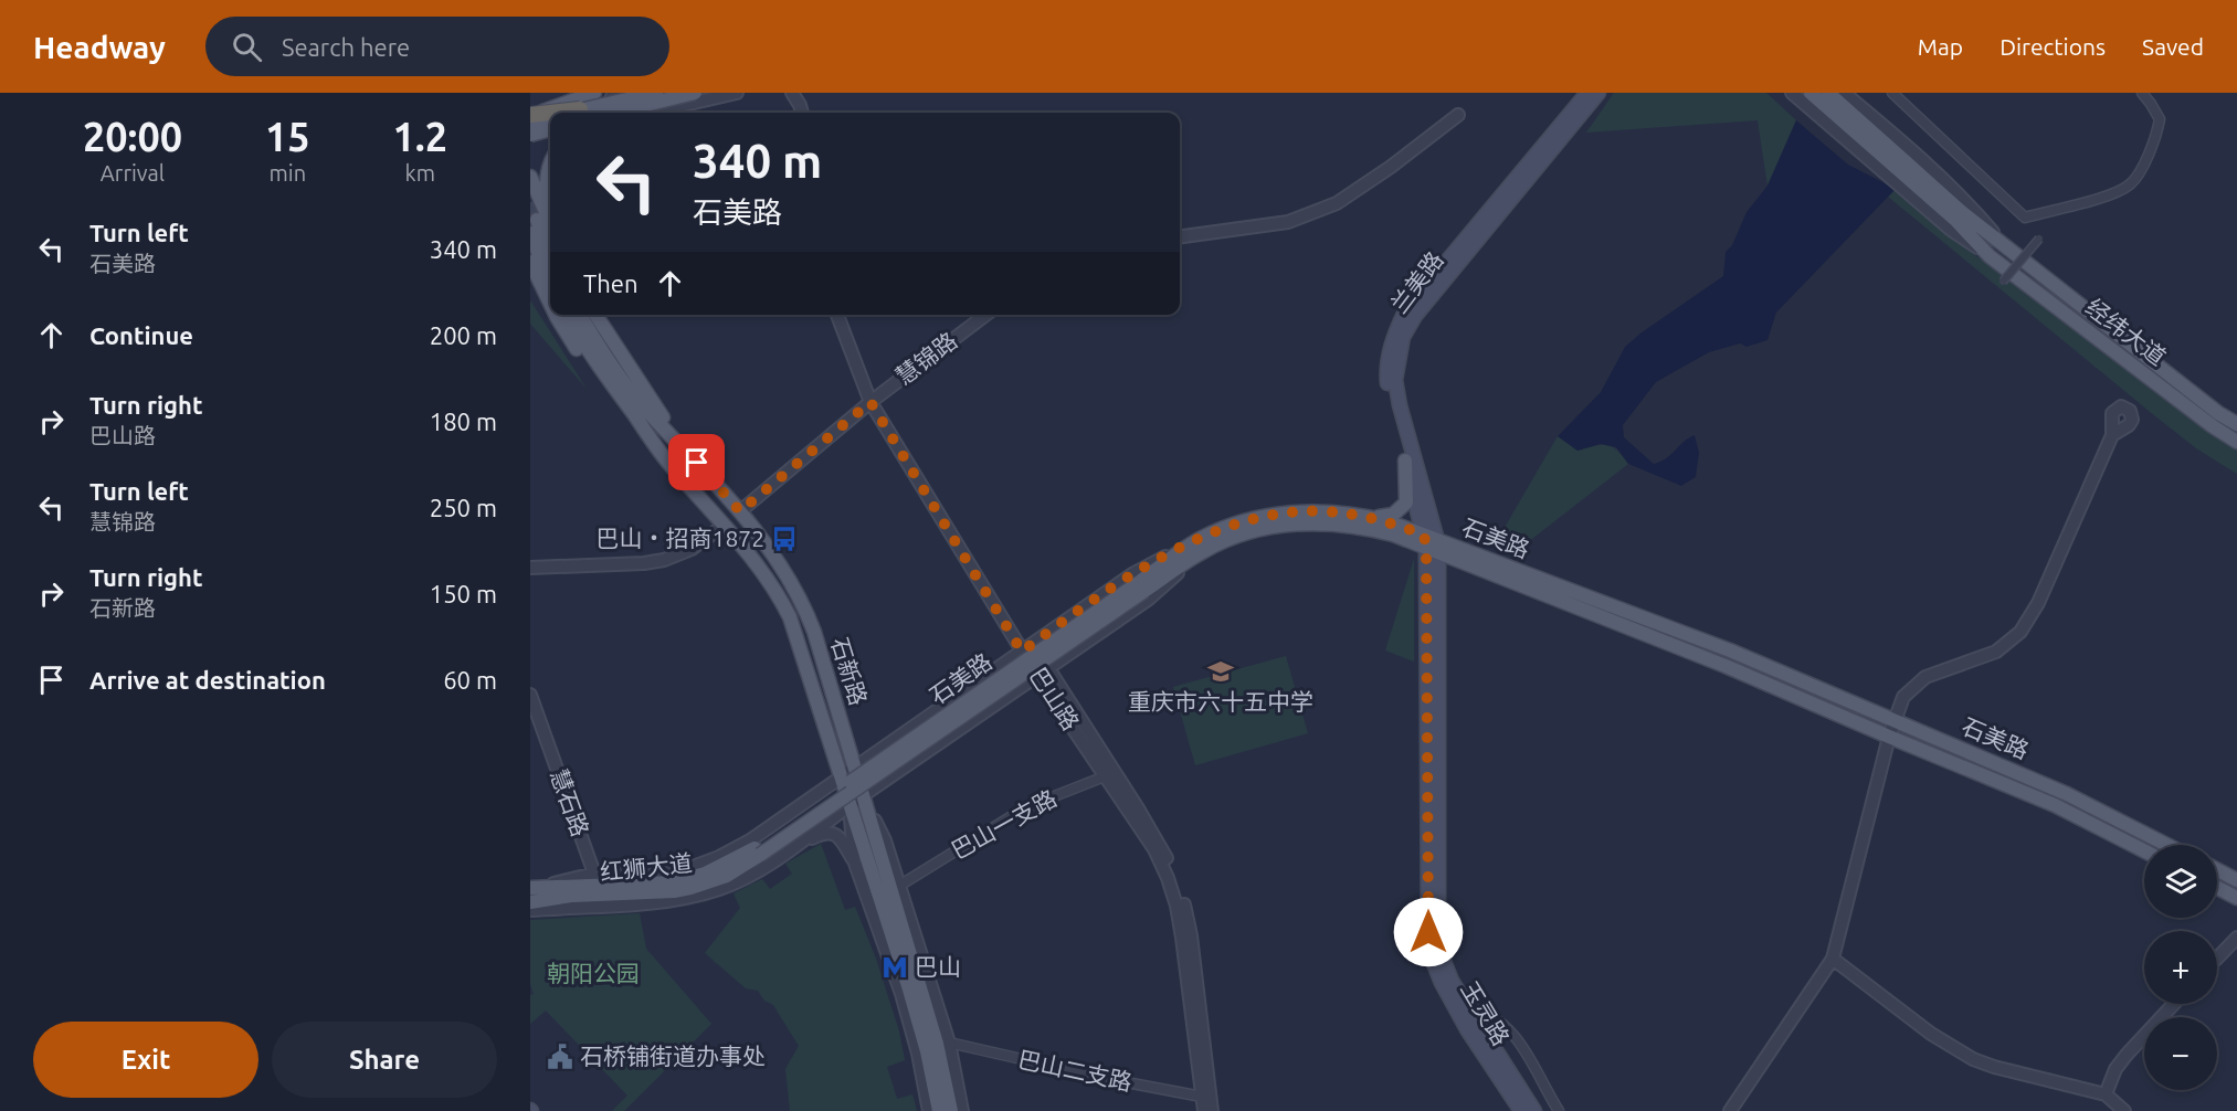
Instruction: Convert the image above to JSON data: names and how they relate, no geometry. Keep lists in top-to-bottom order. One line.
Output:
{"streets":{"main road":["兰美路","经纬大道","石美路","石新路","红狮大道","玉灵路"],"street":["慧锦路","巴山路","慧石路","巴山一支路","巴山二支路"]},"crossings":[["兰美路","石美路"],["兰美路","玉灵路"],["慧锦路","石新路"],["慧锦路","巴山路"],["石美路","红狮大道"],["石美路","玉灵路"],["巴山路","巴山一支路"],["巴山路","巴山二支路"]],"parks":["朝阳公园"],"places":{"bus stop":["巴山‧招商1872"],"school or university":["重庆市六十五中学"],"metro station":["巴山"],"public building":["石桥铺街道办事处"]},"page":{"header":"Headway","search":"Search here","nav":["Map","Directions","Saved"],"eta":["20:00","Arrival","15","min","1.2","km"],"turn":["340 m","石美路"],"list":[{"name":"Turn left","note":"石美路","value":"340 m"},{"name":"Continue","value":"200 m"},{"name":"Turn right","note":"巴山路","value":"180 m"},{"name":"Turn left","note":"慧锦路","value":"250 m"},{"name":"Turn right","note":"石新路","value":"150 m"},{"name":"Arrive at destination","value":"60 m"}],"then":"Then","map_buttons":["+","−"],"buttons":["Exit","Share"]}}
